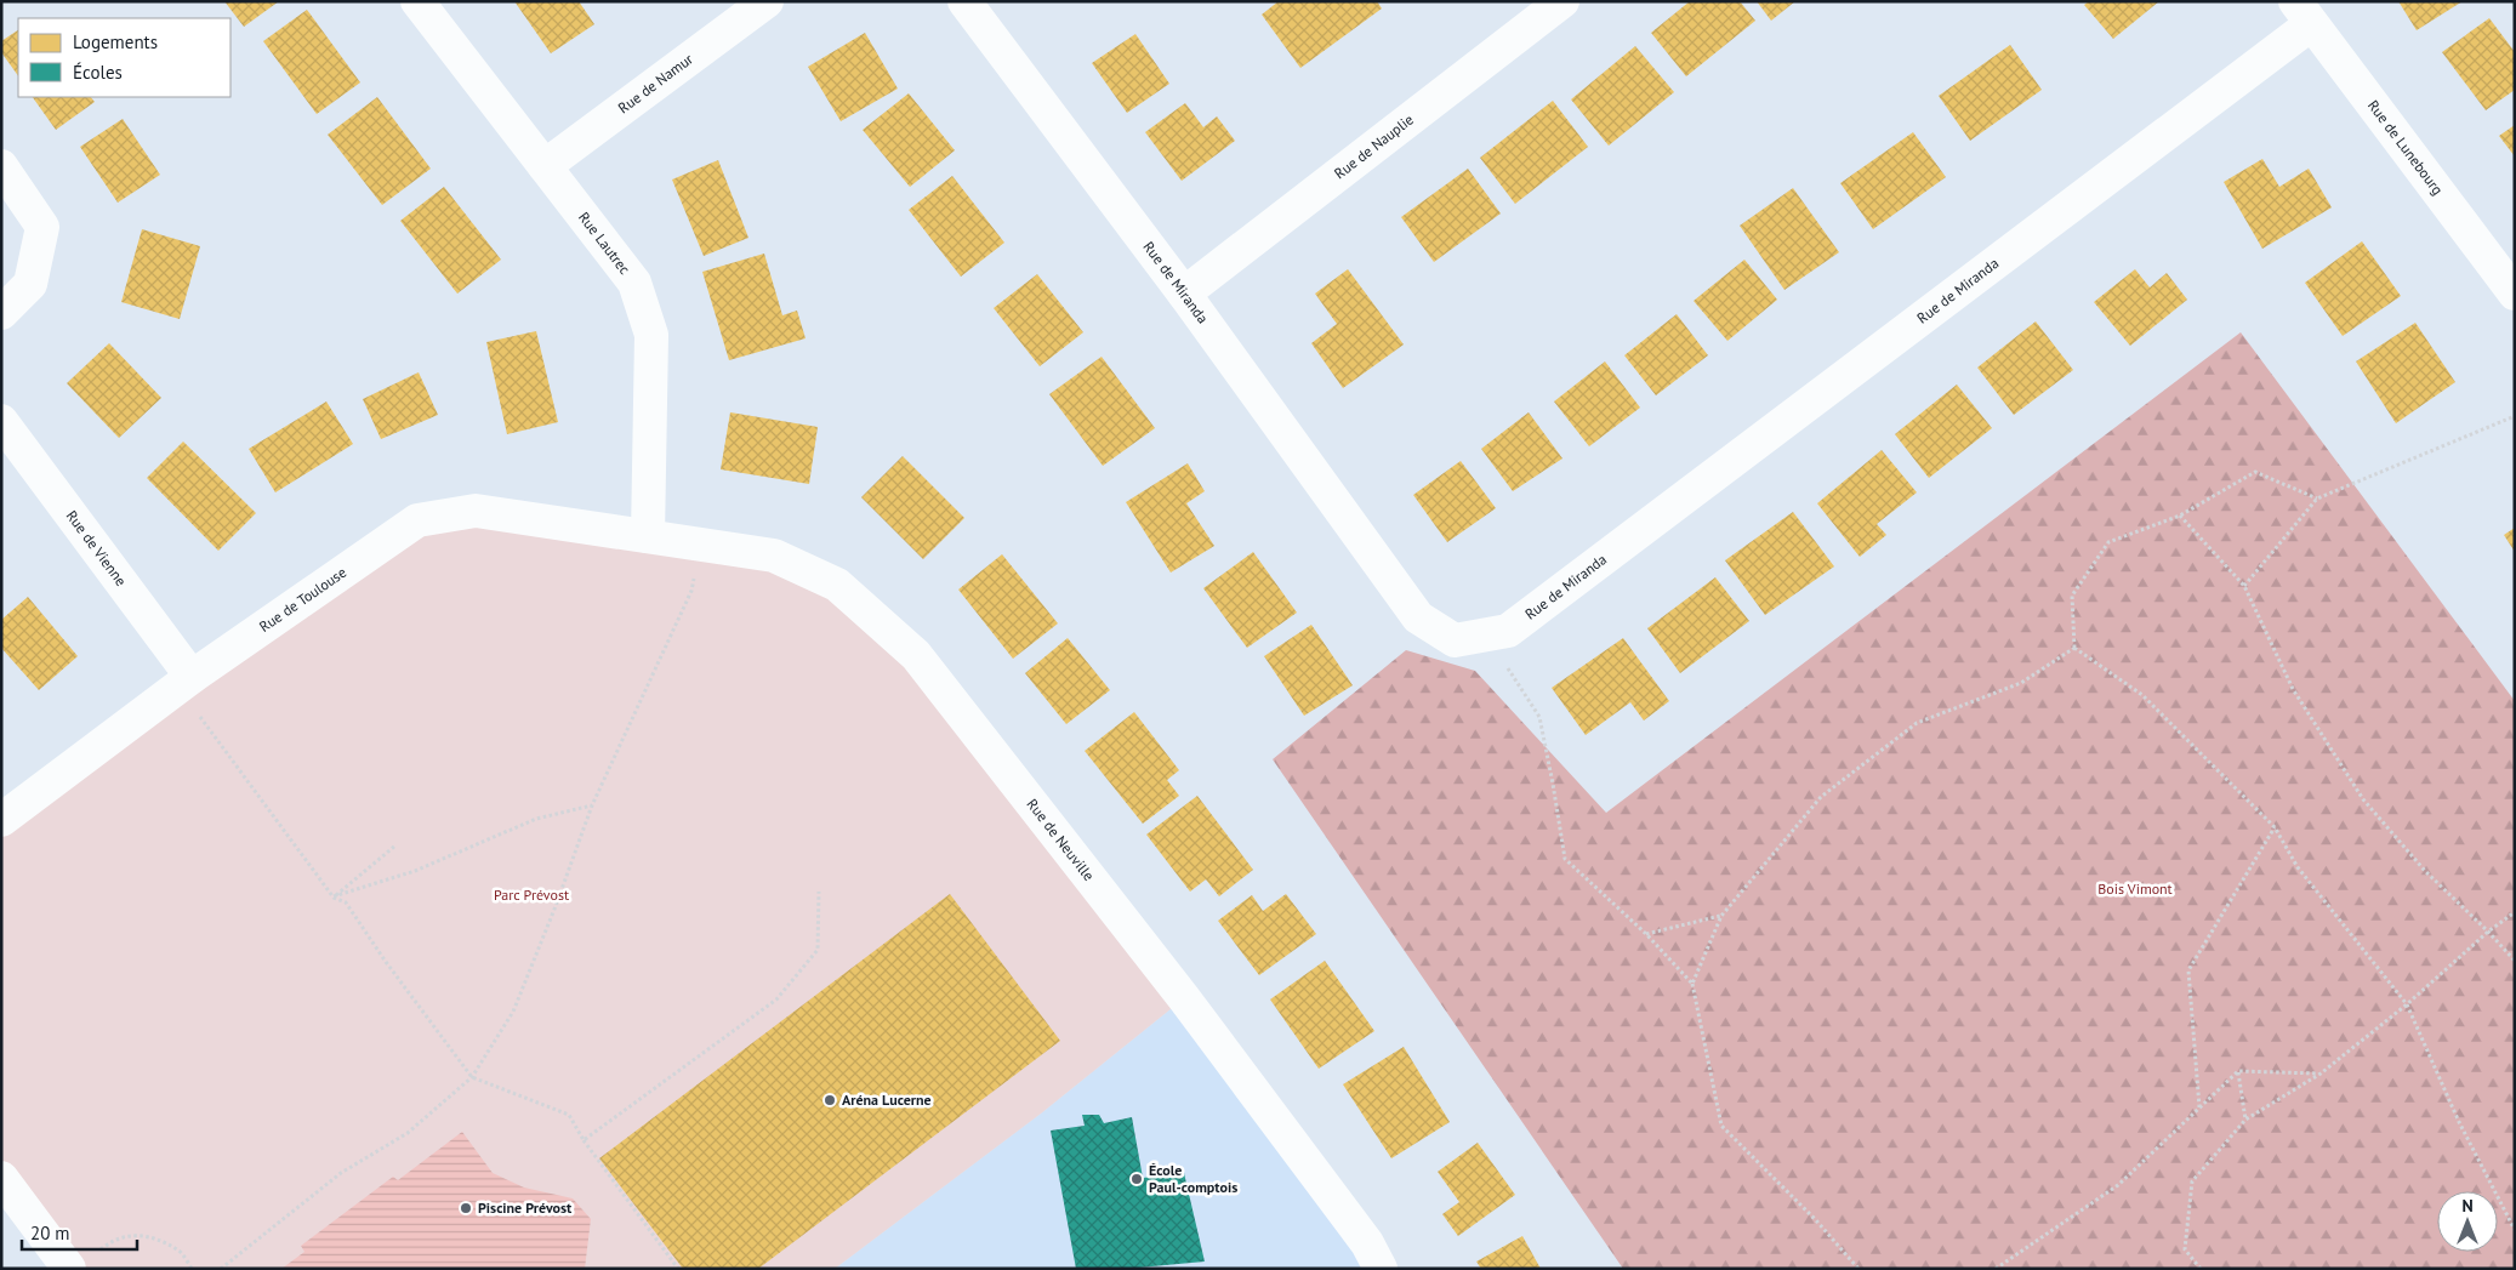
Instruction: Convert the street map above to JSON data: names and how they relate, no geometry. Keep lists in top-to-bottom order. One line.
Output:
{"streets":{"street":["Rue de Namur","Rue de Nauplie","Rue de Lunebourg","Rue Lautrec","Rue de Miranda","Rue de Vienne","Rue de Toulouse","Rue de Neuville"]},"crossings":[["Rue de Namur","Rue Lautrec"],["Rue de Nauplie","Rue de Miranda"],["Rue de Lunebourg","Rue de Miranda"],["Rue Lautrec","Rue de Toulouse"],["Rue Lautrec","Rue de Neuville"],["Rue de Vienne","Rue de Toulouse"],["Rue de Toulouse","Rue de Neuville"]],"parks":["Bois Vimont","Parc Prévost"],"places":["Aréna Lucerne","École Paul-comptois","Piscine Prévost"],"legend":["Logements","Écoles"],"scale_bar":"20 m","north":"top"}
